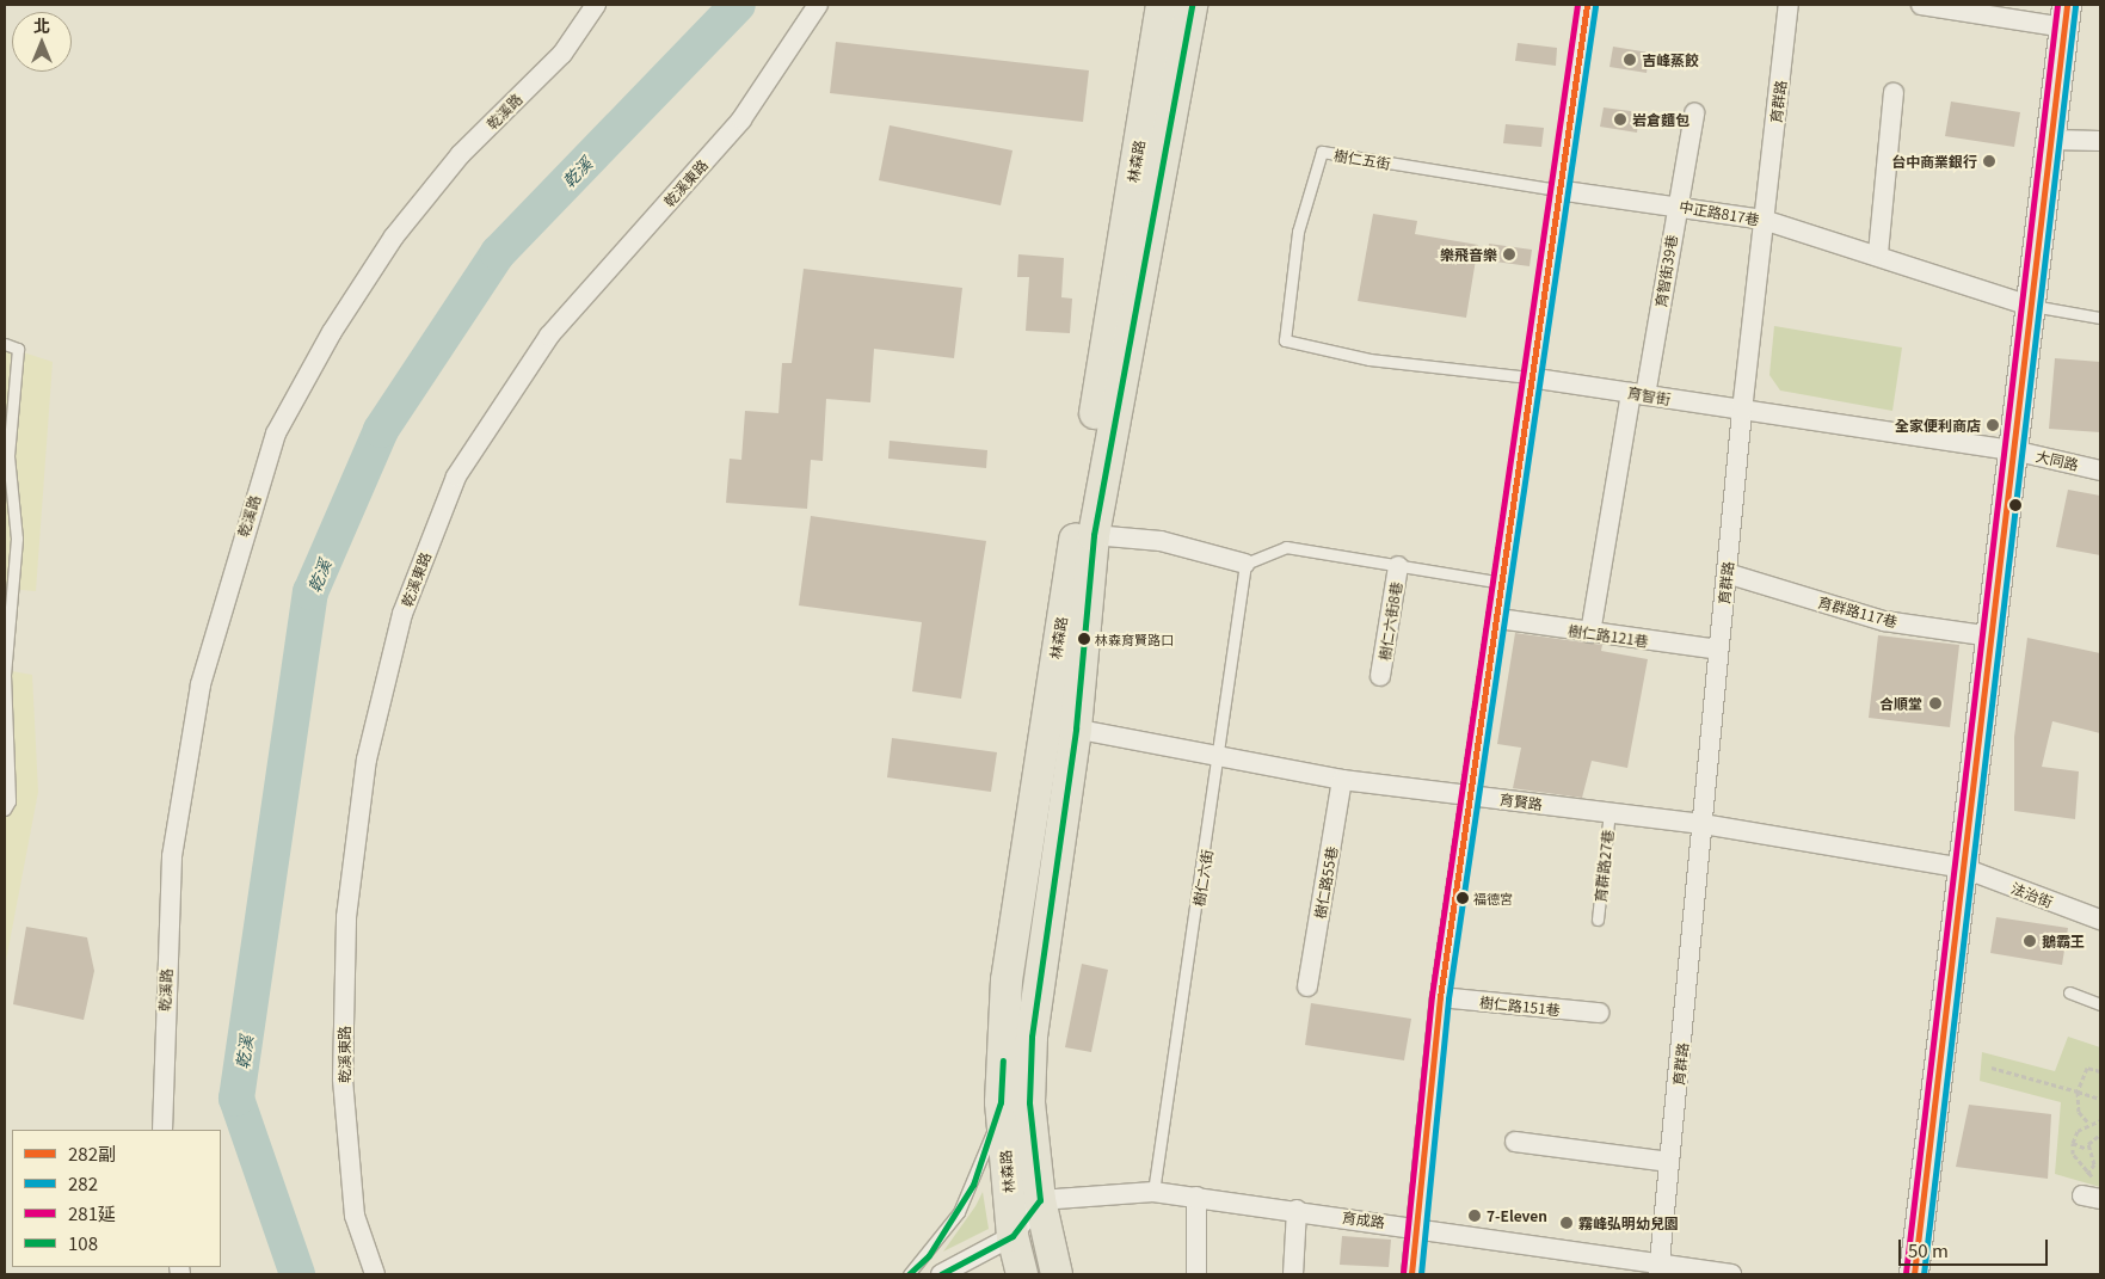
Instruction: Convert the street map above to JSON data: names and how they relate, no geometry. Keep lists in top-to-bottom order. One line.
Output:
{"streets":{"main road":["林森路"],"street":["育群路","乾溪路","乾溪東路","中正路817巷","育智街39巷","育智街","大同路","育群路117巷","樹仁六街8巷","樹仁路121巷","育賢路","樹仁路55巷","法治街","樹仁路151巷","育成路"],"lane":["樹仁五街","育群路27巷","樹仁六街"]},"crossings":[["育群路","中正路817巷"],["育群路","育智街"],["育群路","育群路117巷"],["育群路","樹仁路121巷"],["育群路","育賢路"],["育群路","育成路"],["樹仁五街","中正路817巷"],["樹仁五街","育智街"],["林森路","育賢路"],["林森路","育成路"],["中正路817巷","育智街39巷"],["育智街39巷","育智街"],["育智街39巷","樹仁路121巷"],["育智街","大同路"],["育賢路","育群路27巷"],["育賢路","樹仁六街"],["育賢路","樹仁路55巷"],["育賢路","法治街"],["樹仁六街","育成路"]],"water":["乾溪"],"places":["吉峰蒸餃","岩倉麵包","台中商業銀行","樂飛音樂","全家便利商店","林森育賢路口","合順堂","福德宮","鵝霸王","7-Eleven","霧峰弘明幼兒園"],"lines":["transit line 282副","transit line 281延","transit line 108","transit line 282"],"legend":["282副","282","281延","108"],"scale_bar":"50 m","north":"top"}
